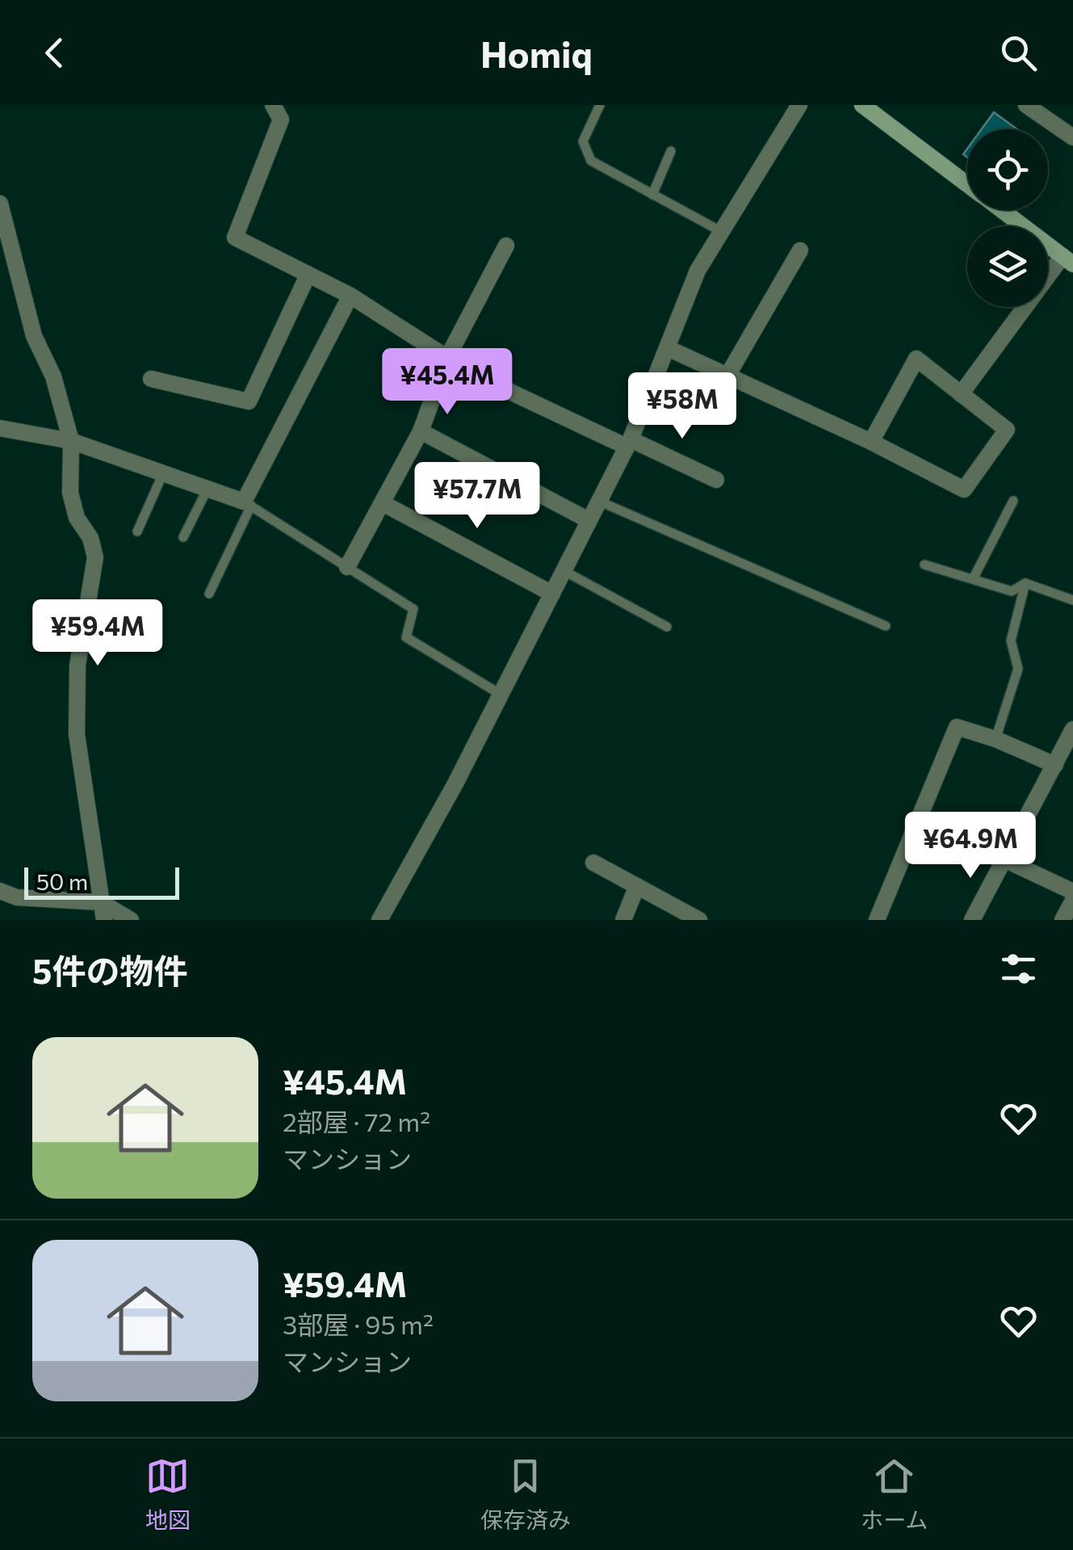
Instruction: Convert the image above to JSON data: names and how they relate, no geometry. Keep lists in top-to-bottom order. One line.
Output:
{"scale_bar":"50 m","page":{"header":"Homiq","price":["¥45.4M","¥58M","¥57.7M","¥59.4M","¥64.9M"],"scale":"50 m","heading":"5件の物件","list":[{"name":"¥45.4M","note":"2部屋 · 72 m² · マンション"},{"name":"¥59.4M","note":"3部屋 · 95 m² · マンション"}],"tabs":["地図","保存済み","ホーム"]}}
